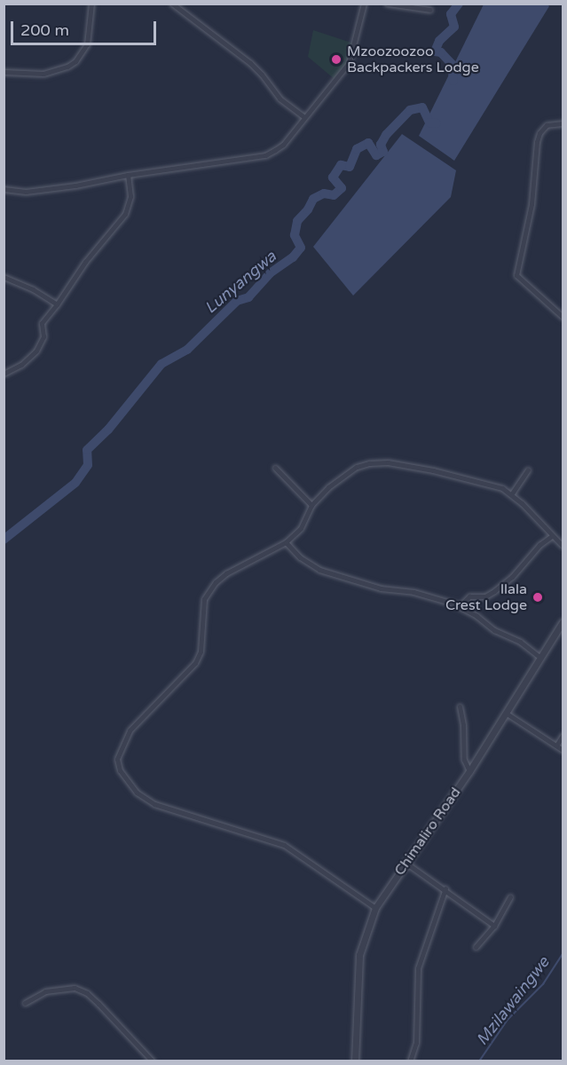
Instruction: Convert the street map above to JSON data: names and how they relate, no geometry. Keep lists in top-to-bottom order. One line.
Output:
{"streets":{"street":["Chimaliro Road"]},"water":["Lunyangwa","Mzilawaingwe"],"places":["Mzoozoozoo Backpackers Lodge","Ilala Crest Lodge"],"scale_bar":"200 m"}
